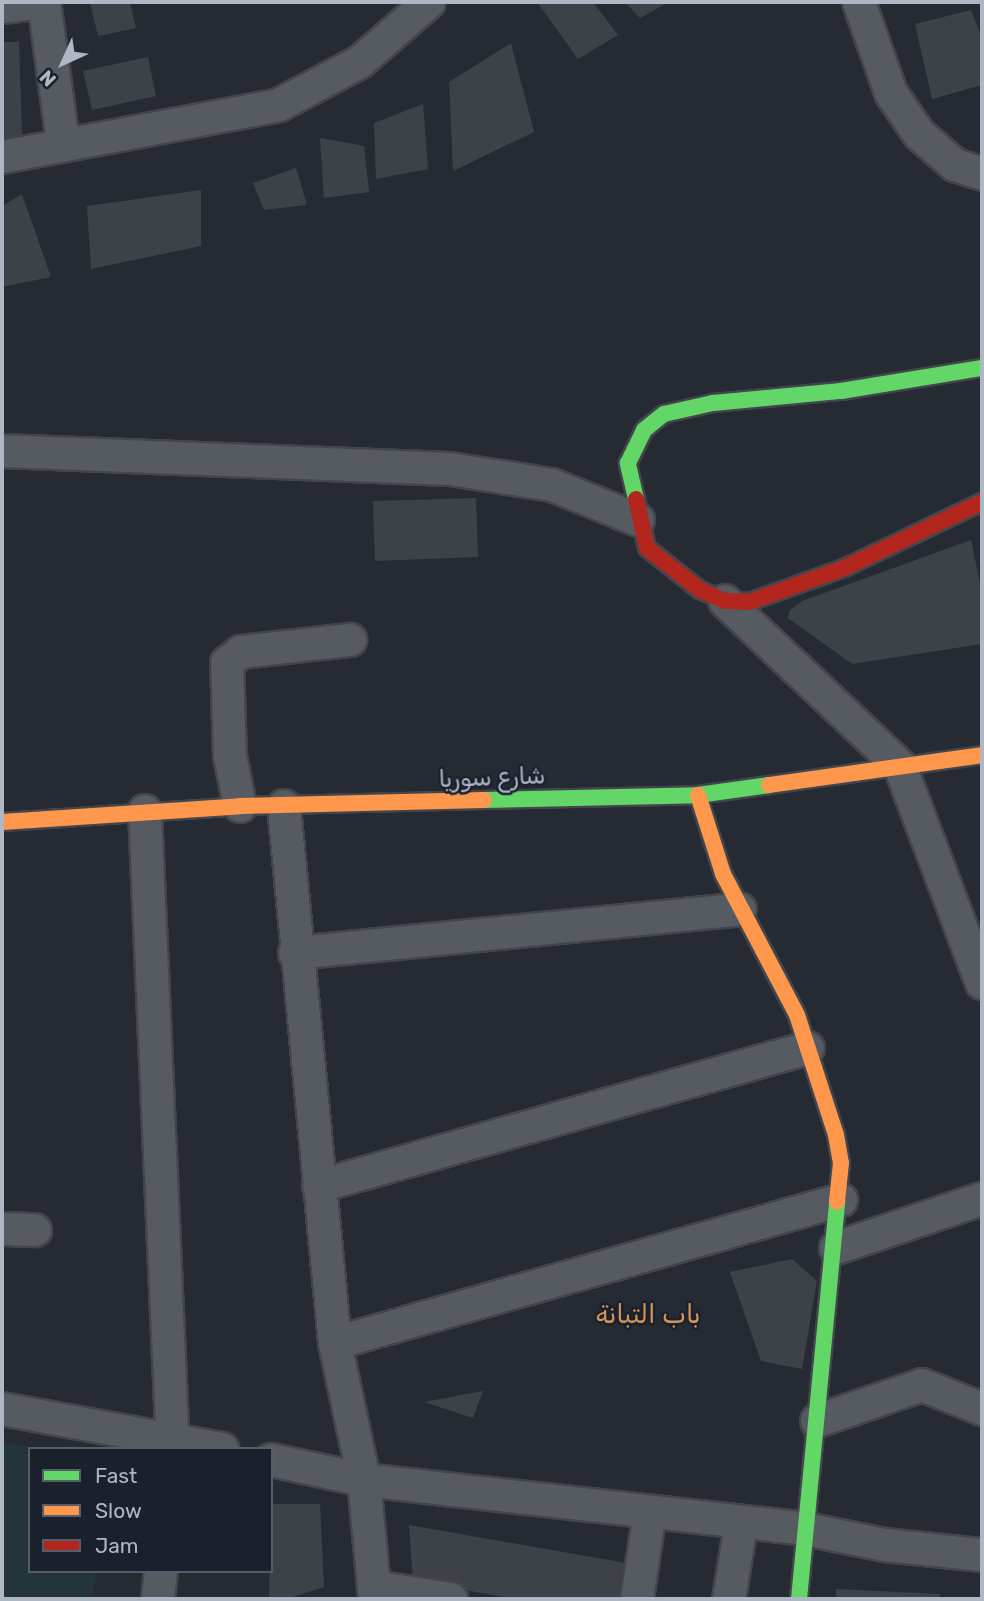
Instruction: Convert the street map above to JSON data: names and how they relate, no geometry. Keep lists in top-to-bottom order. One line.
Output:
{"streets":{"street":["شارع سوريا"]},"districts":["باب التبانة"],"legend":["Fast","Slow","Jam"],"north":"bottom left"}
